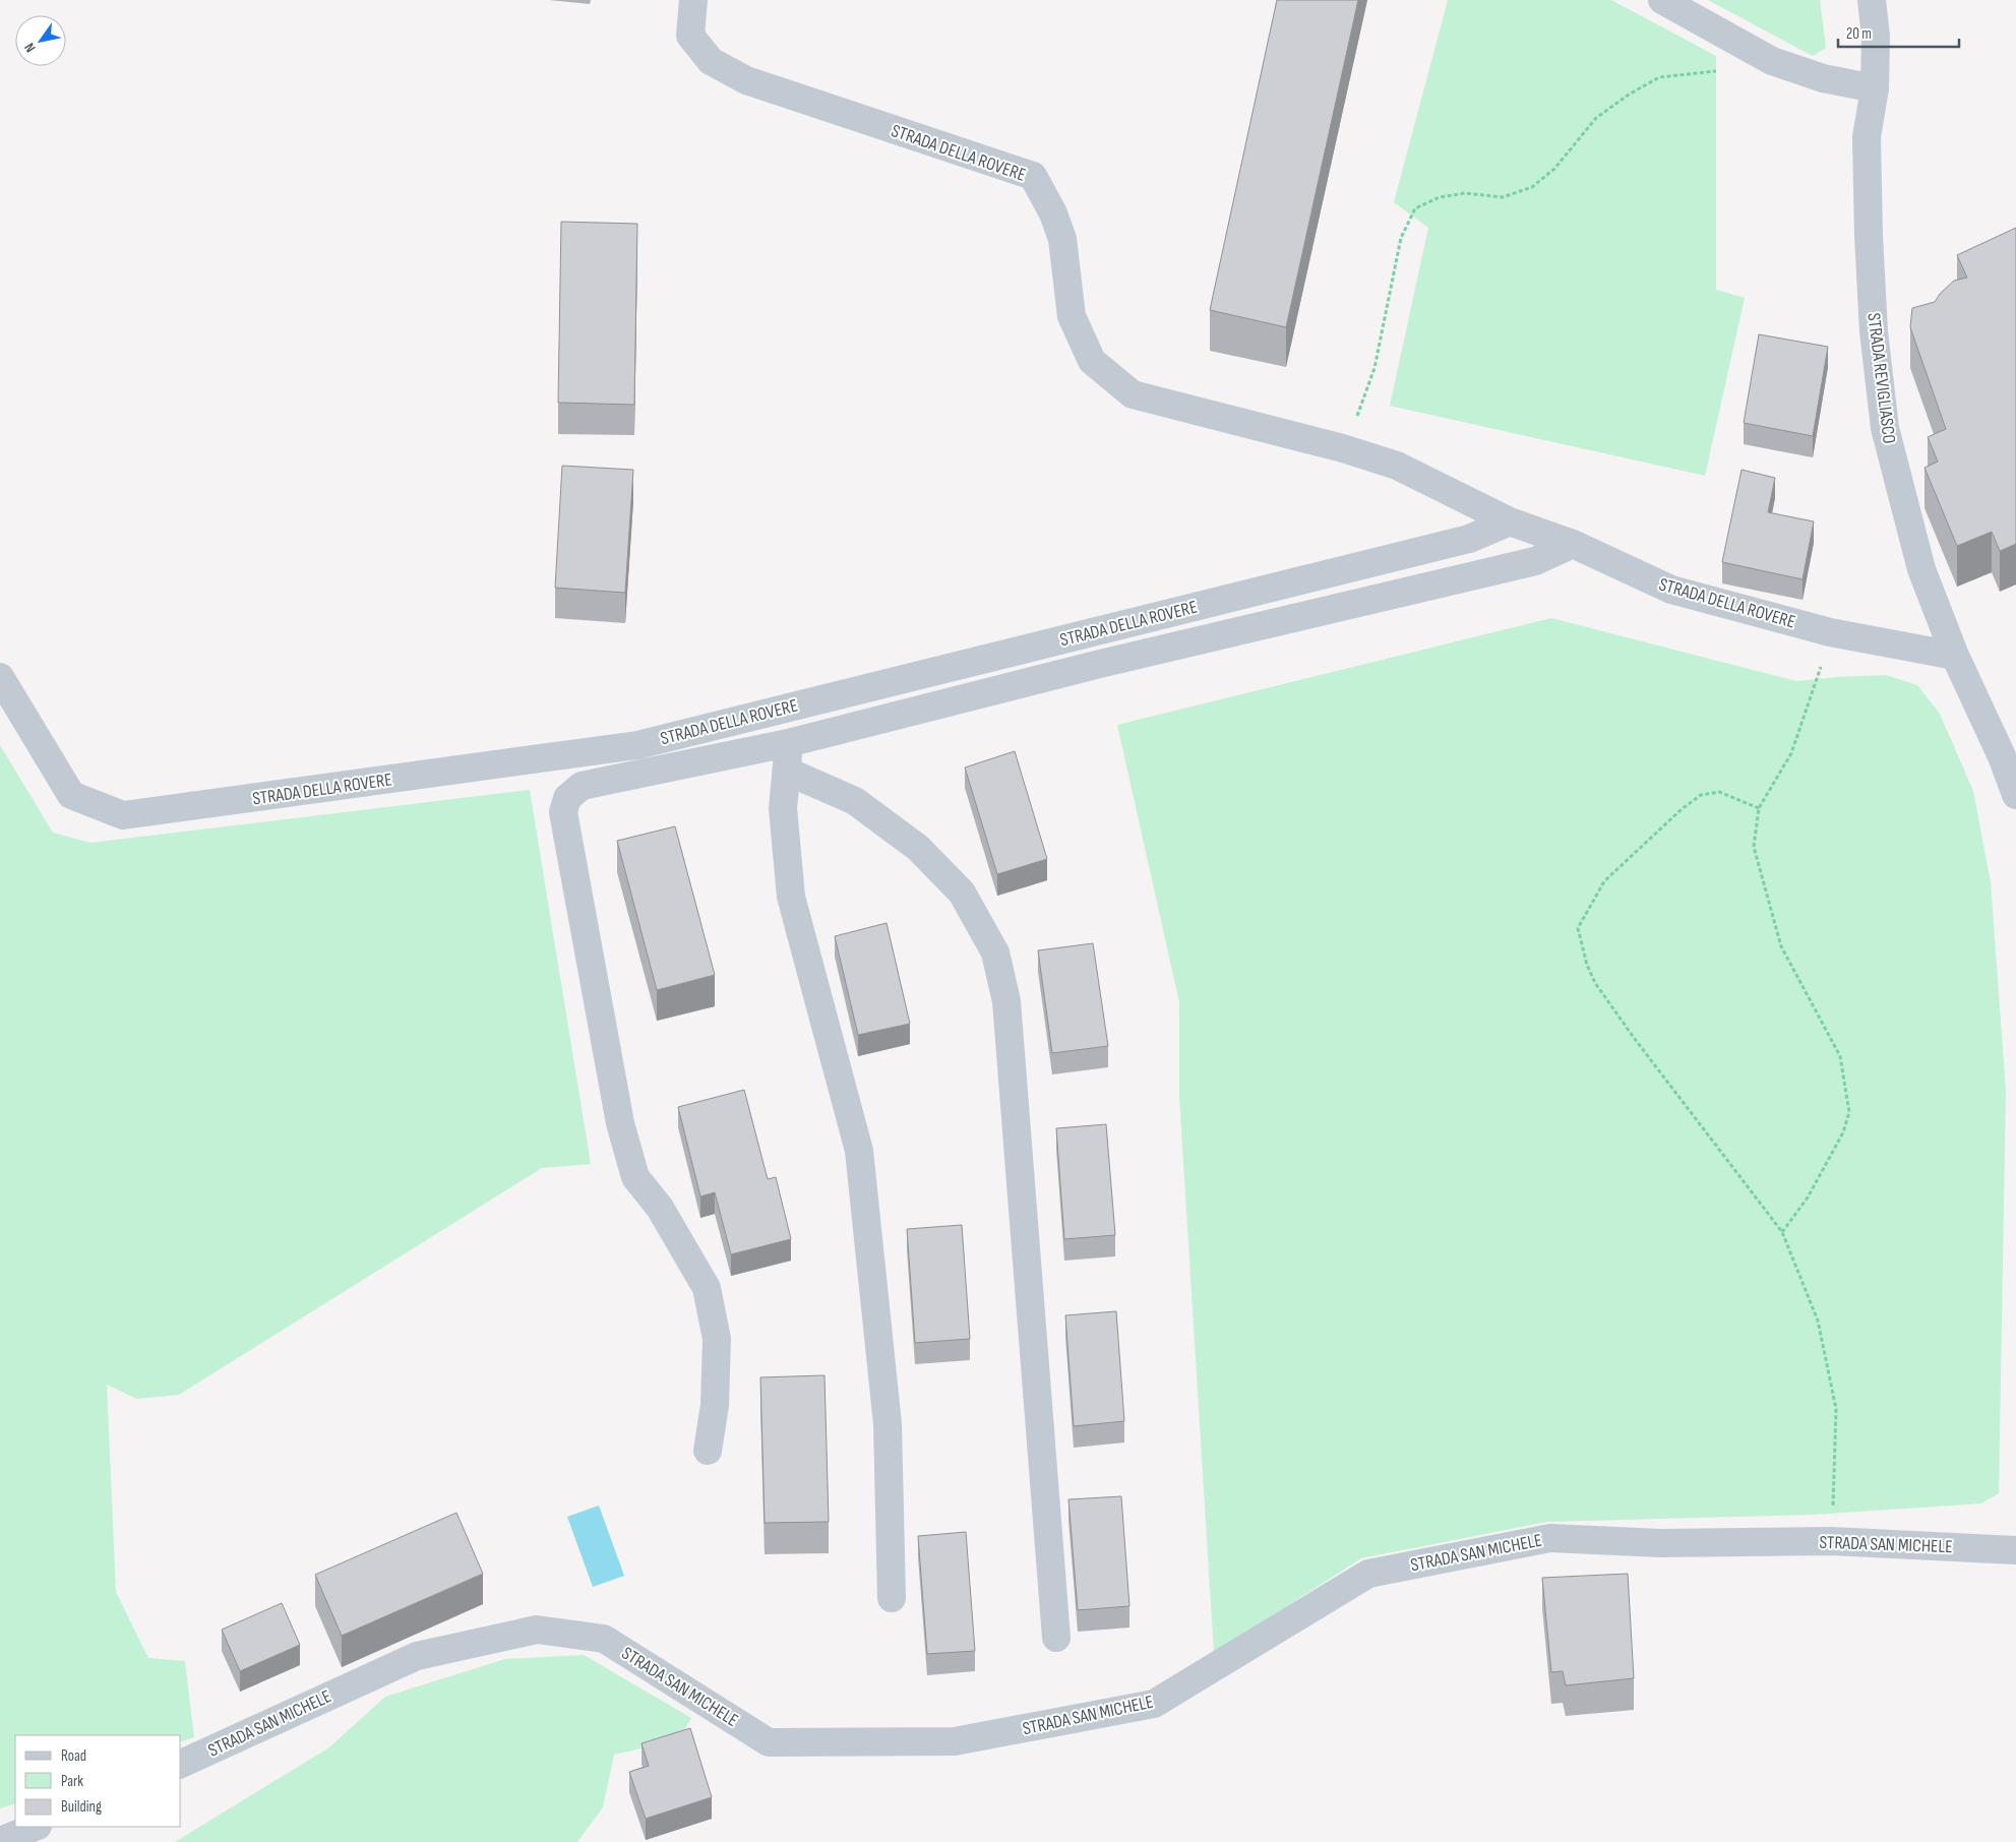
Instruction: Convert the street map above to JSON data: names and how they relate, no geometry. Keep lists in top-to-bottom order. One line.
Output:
{"streets":{"street":["STRADA DELLA ROVERE","STRADA REVIGLIASCO","STRADA SAN MICHELE"]},"crossings":[["STRADA DELLA ROVERE","STRADA REVIGLIASCO"]],"legend":["Road","Park","Building"],"scale_bar":"20 m","north":"bottom left"}
